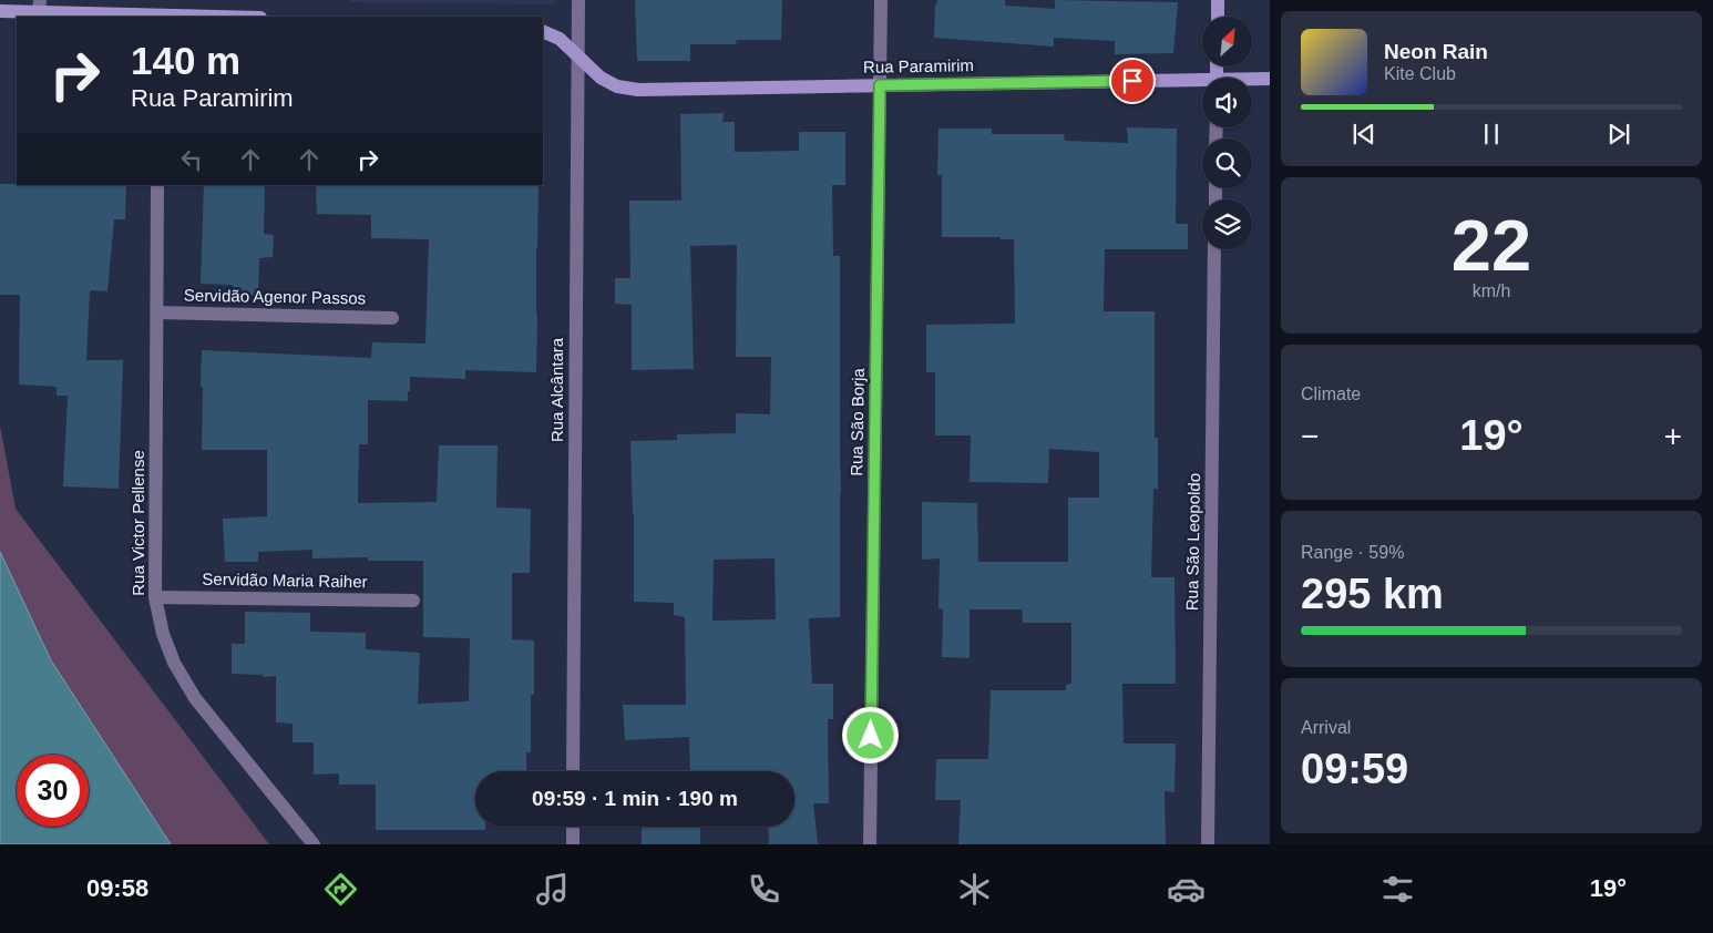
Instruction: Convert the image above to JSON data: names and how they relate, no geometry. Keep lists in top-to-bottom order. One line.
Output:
{"streets":{"street":["Rua Paramirim","Servidão Agenor Passos","Rua Alcântara","Rua São Borja","Rua Victor Pellense","Rua São Leopoldo","Servidão Maria Raiher"]},"crossings":[["Rua Paramirim","Rua Alcântara"],["Rua Paramirim","Rua São Borja"],["Servidão Agenor Passos","Rua Victor Pellense"],["Rua Victor Pellense","Servidão Maria Raiher"]],"north":"top right","page":{"turn":["140 m","Rua Paramirim"],"song":["Neon Rain","Kite Club"],"tile":[["22","km/h"],"Climate",["Range · 59%","295 km"],["Arrival","09:59"]],"heat":["−","19°","+"],"limit":"30","trip":"09:59 · 1 min · 190 m","tabs":["09:58","19°"]}}
